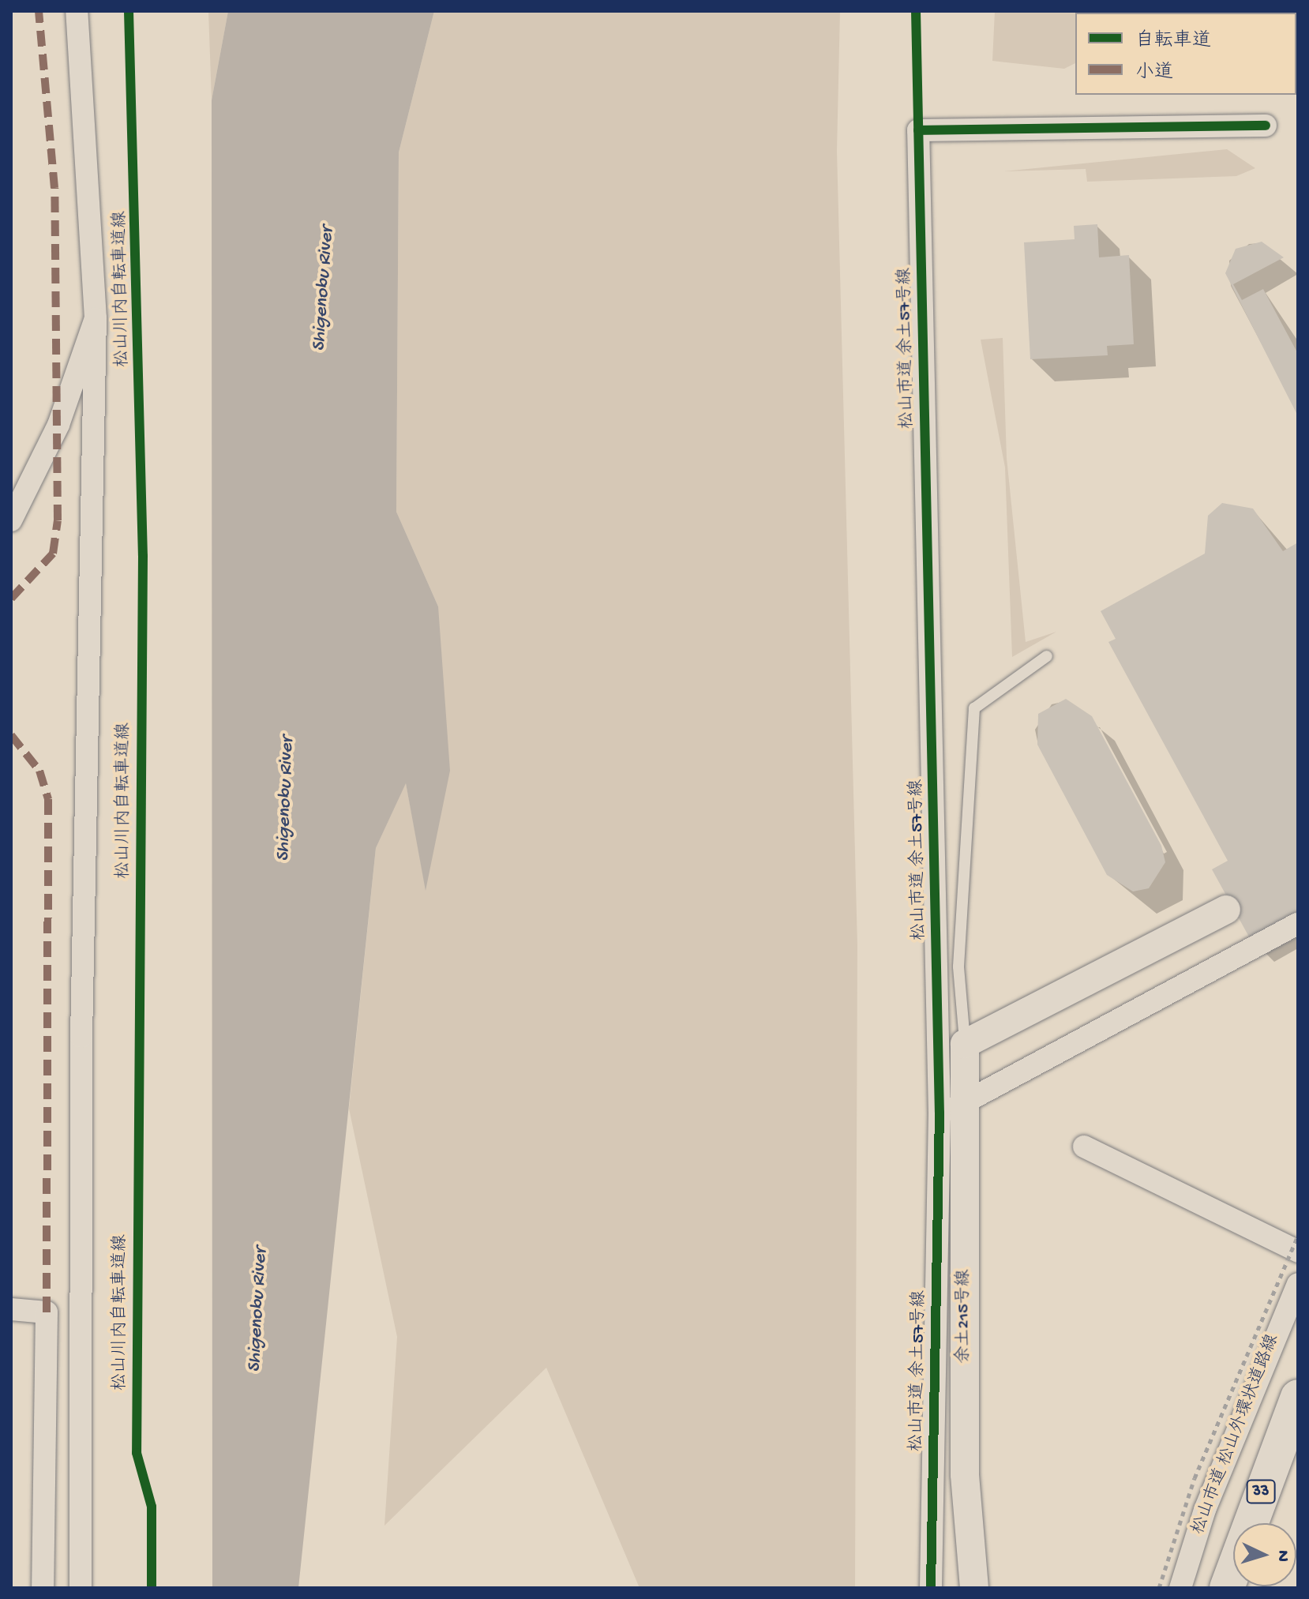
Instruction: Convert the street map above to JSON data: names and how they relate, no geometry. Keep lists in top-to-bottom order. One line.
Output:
{"streets":{"highway":["33"],"street":["松山市道 余土57号線","余土215号線","松山市道 松山外環状道路線"],"cycle path":["松山川内自転車道線"]},"crossings":[["松山市道 余土57号線","余土215号線"]],"water":["Shigenobu River"],"legend":["自転車道","小道"],"north":"right"}
